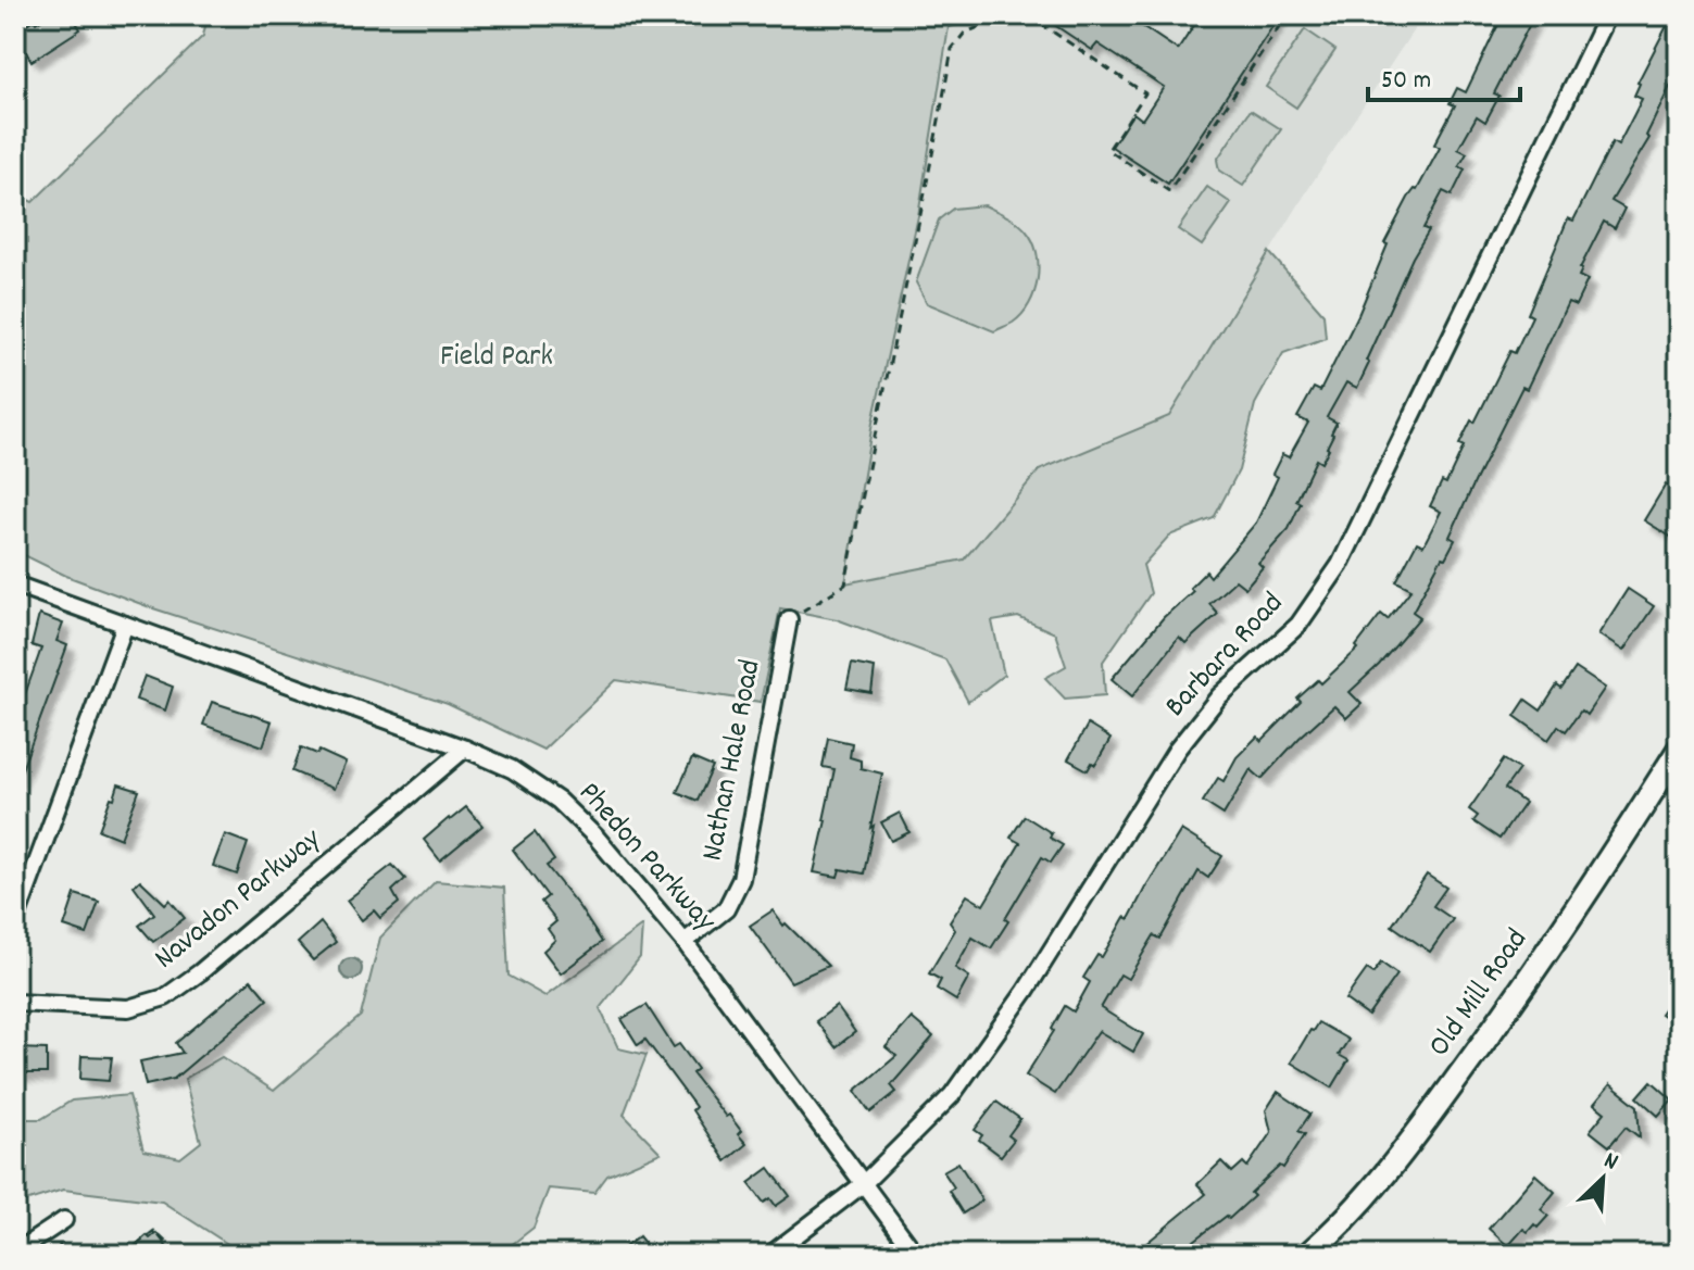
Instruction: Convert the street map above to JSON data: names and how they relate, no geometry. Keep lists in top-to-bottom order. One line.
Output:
{"streets":{"street":["Barbara Road","Nathan Hale Road","Phedon Parkway","Navadon Parkway","Old Mill Road"]},"crossings":[["Barbara Road","Phedon Parkway"],["Nathan Hale Road","Phedon Parkway"],["Phedon Parkway","Navadon Parkway"]],"parks":["Field Park"],"scale_bar":"50 m","north":"top right"}
